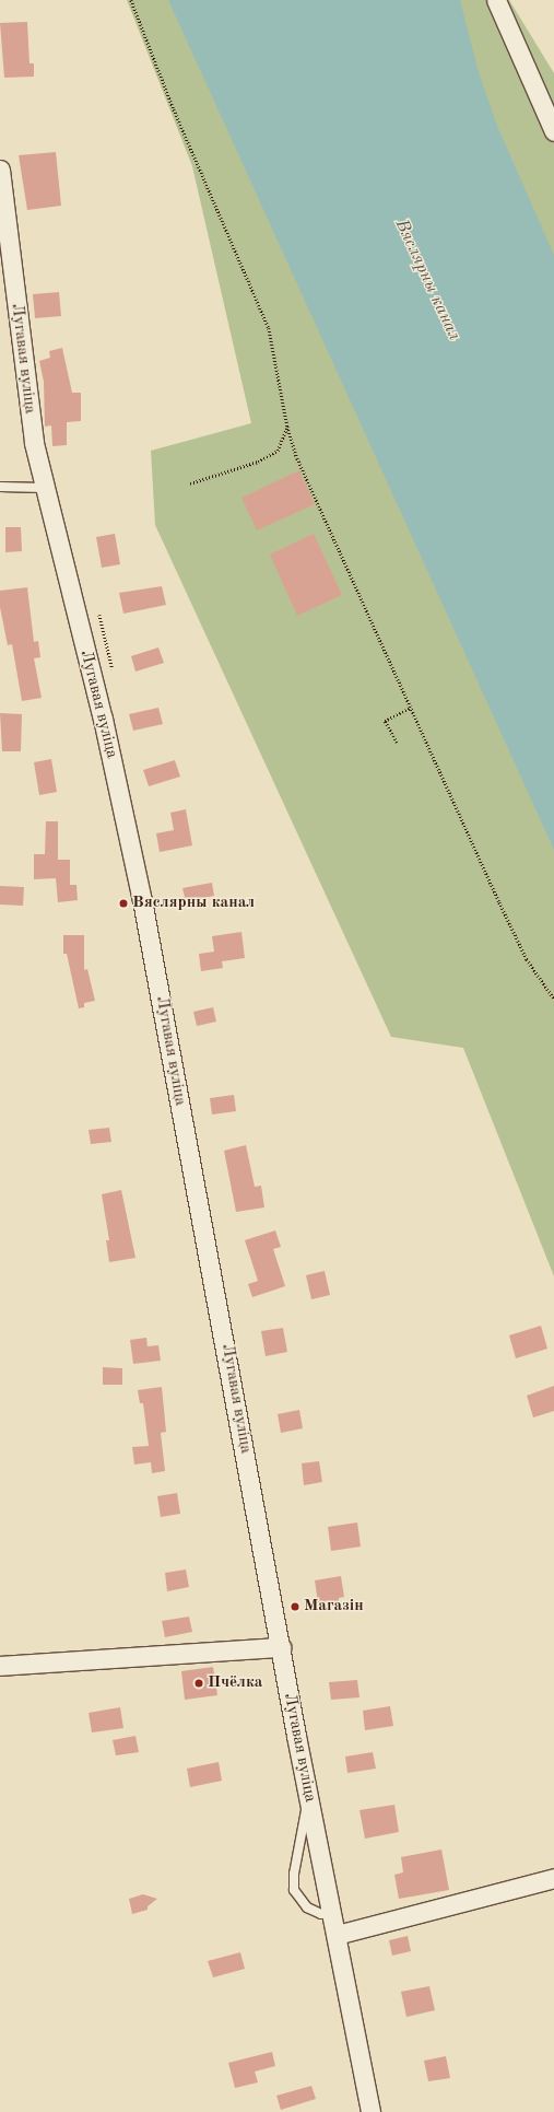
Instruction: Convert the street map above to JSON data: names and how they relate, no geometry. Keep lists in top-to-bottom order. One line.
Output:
{"streets":{"street":["Лугавая вуліца"]},"water":["Вяслярны канал"],"places":["Вяслярны канал","Магазін","Пчёлка"]}
